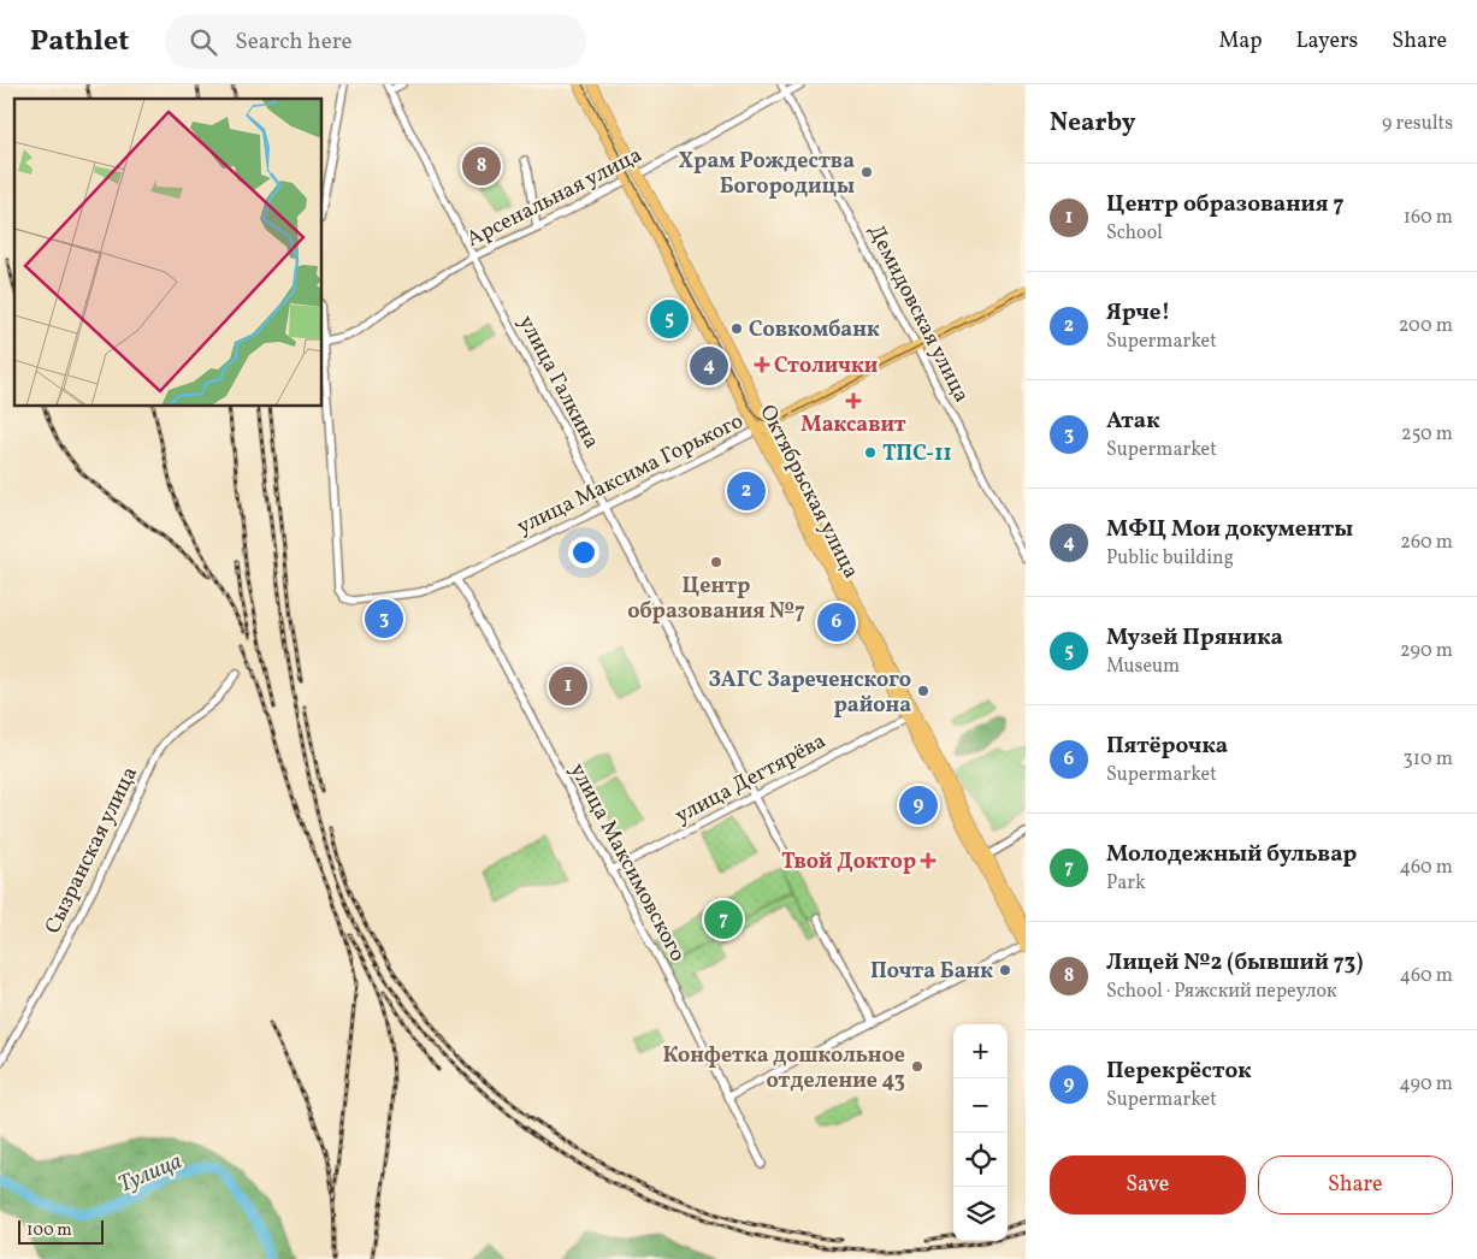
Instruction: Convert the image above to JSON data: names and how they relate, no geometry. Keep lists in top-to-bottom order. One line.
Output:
{"streets":{"main road":["Арсенальная улица","улица Максима Горького","Октябрьская улица"],"street":["Демидовская улица","улица Галкина","улица Дегтярёва","Сызранская улица","улица Максимовского"]},"crossings":[["Арсенальная улица","Демидовская улица"],["Арсенальная улица","улица Галкина"],["Арсенальная улица","улица Максима Горького"],["Арсенальная улица","Октябрьская улица"],["Демидовская улица","улица Максима Горького"],["улица Галкина","улица Максима Горького"],["улица Галкина","улица Дегтярёва"],["улица Максима Горького","Октябрьская улица"],["улица Максима Горького","улица Максимовского"],["Октябрьская улица","улица Дегтярёва"],["улица Дегтярёва","улица Максимовского"]],"water":["Тулица"],"places":{"other":["Храм Рождества Богородицы","Совкомбанк","ТПС-11","Центр образования №7","ЗАГС Зареченского района","Почта Банк","Конфетка дошкольное отделение 43"],"health":["Столички","Максавит","Твой Доктор"]},"scale_bar":"100 m","page":{"header":"Pathlet","search":"Search here","nav":["Map","Layers","Share"],"heading":["Nearby","9 results"],"pins":["8","5","4","2","3","6","1","9","7"],"list":[{"mark":"1","name":"Центр образования 7","note":"School","value":"160 m"},{"mark":"2","name":"Ярче!","note":"Supermarket","value":"200 m"},{"mark":"3","name":"Атак","note":"Supermarket","value":"250 m"},{"mark":"4","name":"МФЦ Мои документы","note":"Public building","value":"260 m"},{"mark":"5","name":"Музей Пряника","note":"Museum","value":"290 m"},{"mark":"6","name":"Пятёрочка","note":"Supermarket","value":"310 m"},{"mark":"7","name":"Молодежный бульвар","note":"Park","value":"460 m"},{"mark":"8","name":"Лицей №2 (бывший 73)","note":"School · Ряжский переулок","value":"460 m"},{"mark":"9","name":"Перекрёсток","note":"Supermarket","value":"490 m"}],"map_buttons":["+","−"],"buttons":["Save","Share"],"scale":"100 m"}}
